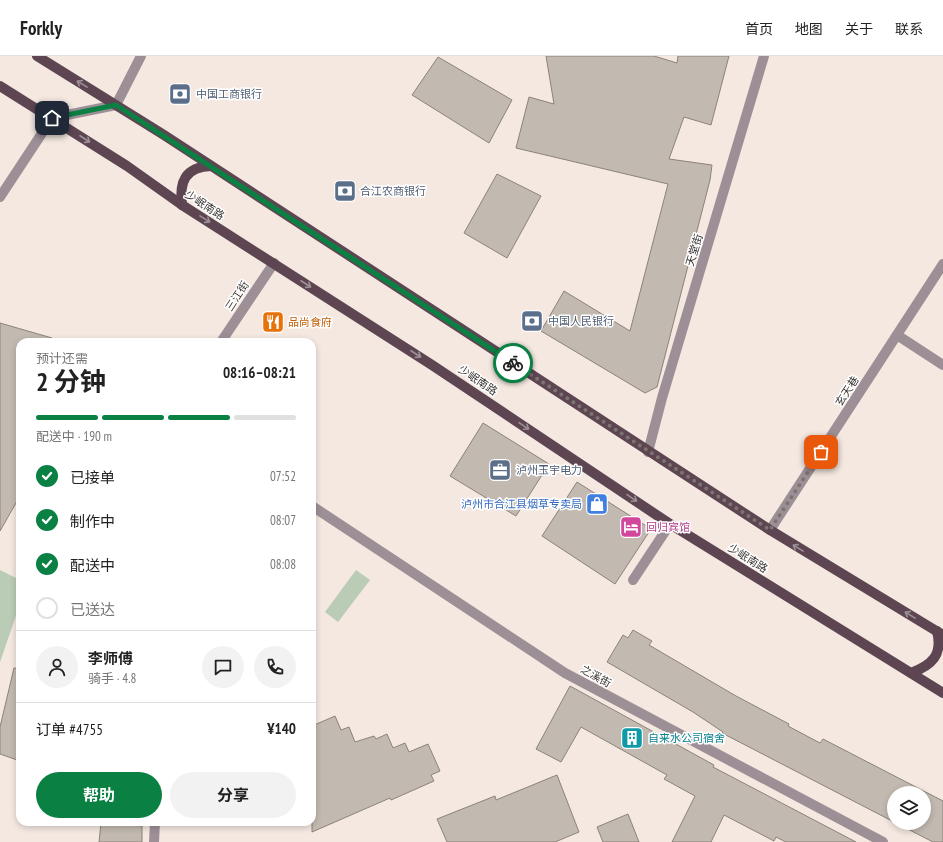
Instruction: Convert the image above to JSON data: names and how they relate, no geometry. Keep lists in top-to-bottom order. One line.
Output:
{"streets":{"main road":["少岷南路"],"street":["天堂街","三江街","玄天巷","之溪街"]},"crossings":[["少岷南路","三江街"]],"places":{"bank":["中国工商银行","合江农商银行","中国人民银行"],"restaurant":["品尚食府"],"office":["泸州玉宇电力"],"shop":["泸州市合江县烟草专卖局"],"hotel":["回归宾馆"],"building":["自来水公司宿舍"]},"page":{"header":"Forkly","nav":["首页","地图","关于","联系"],"heading":["2 分钟","预计还需","08:16–08:21"],"panel":["李师傅","骑手 · 4.8","订单 #4755","¥140"],"bar":"配送中 · 190 m","list":[["已接单","07:52"],["制作中","08:07"],["配送中","08:08"],"已送达"],"buttons":["帮助","分享"]}}
